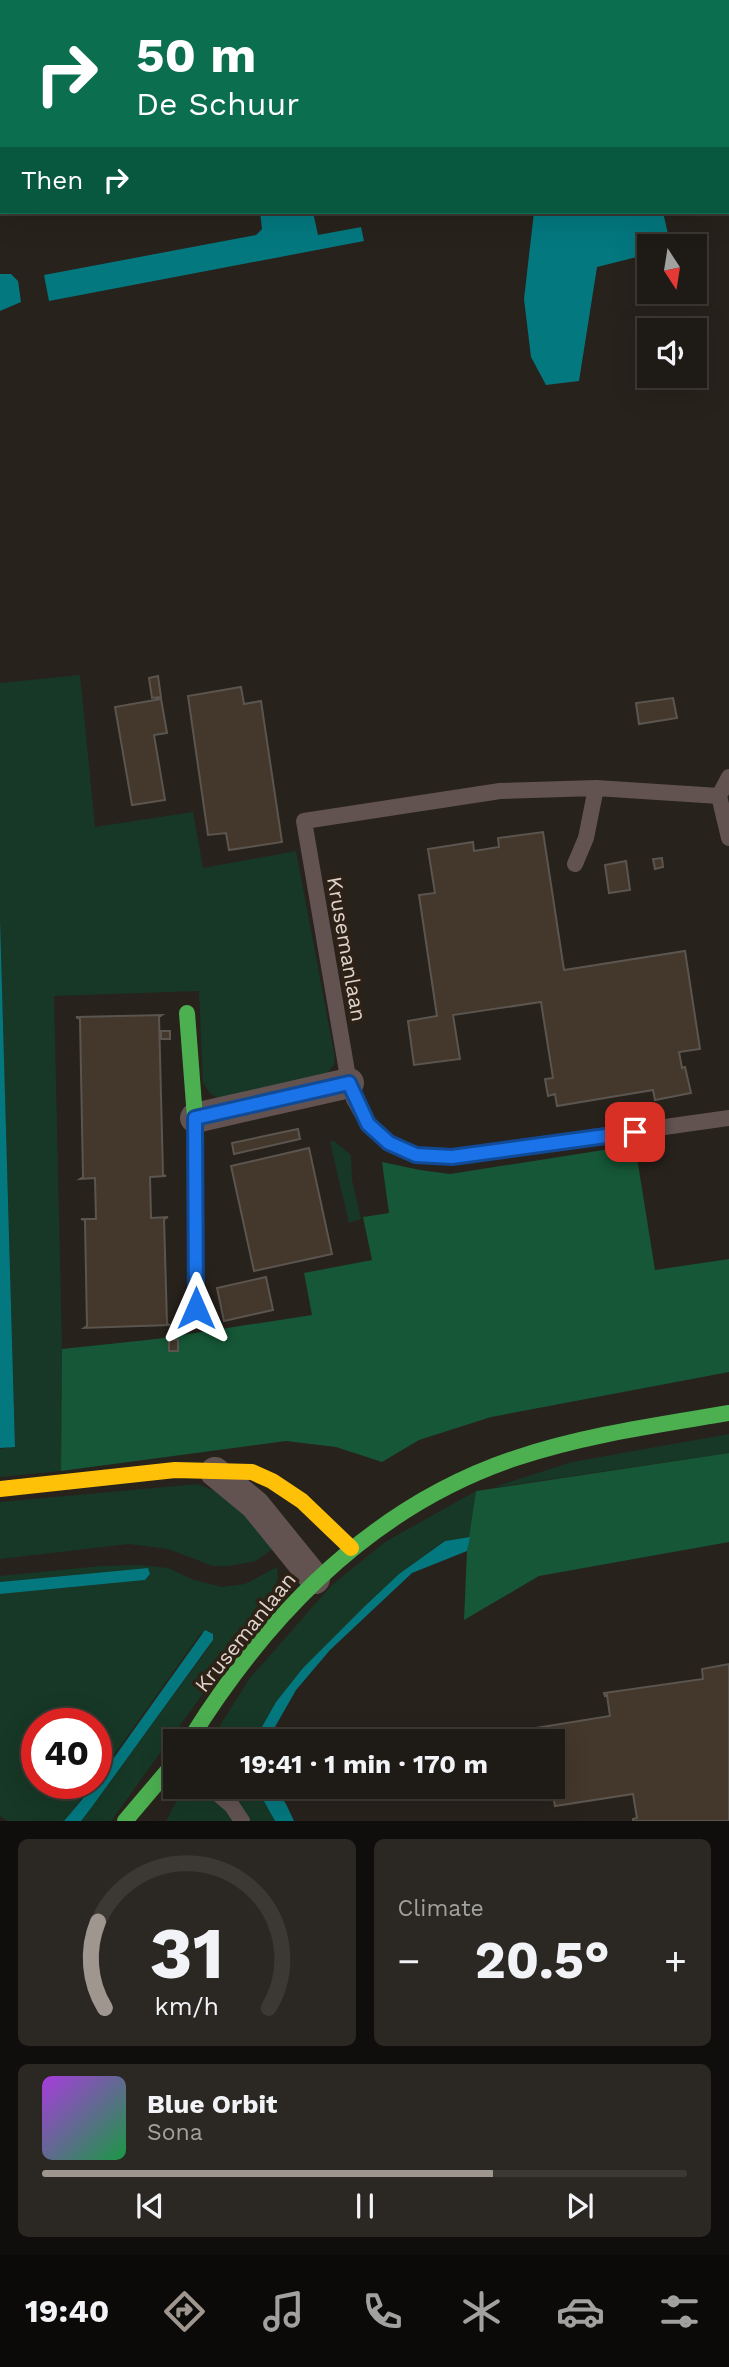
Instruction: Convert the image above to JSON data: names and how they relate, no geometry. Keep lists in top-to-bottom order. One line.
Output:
{"streets":{"main road":["Krusemanlaan"]},"north":"bottom","page":{"turn":["50 m","De Schuur"],"then":"Then","limit":"40","trip":"19:41 · 1 min · 170 m","tile":"Climate","heat":["−","20.5°","+"],"song":["Blue Orbit","Sona"],"tabs":"19:40","gauge":["31","km/h"]}}
